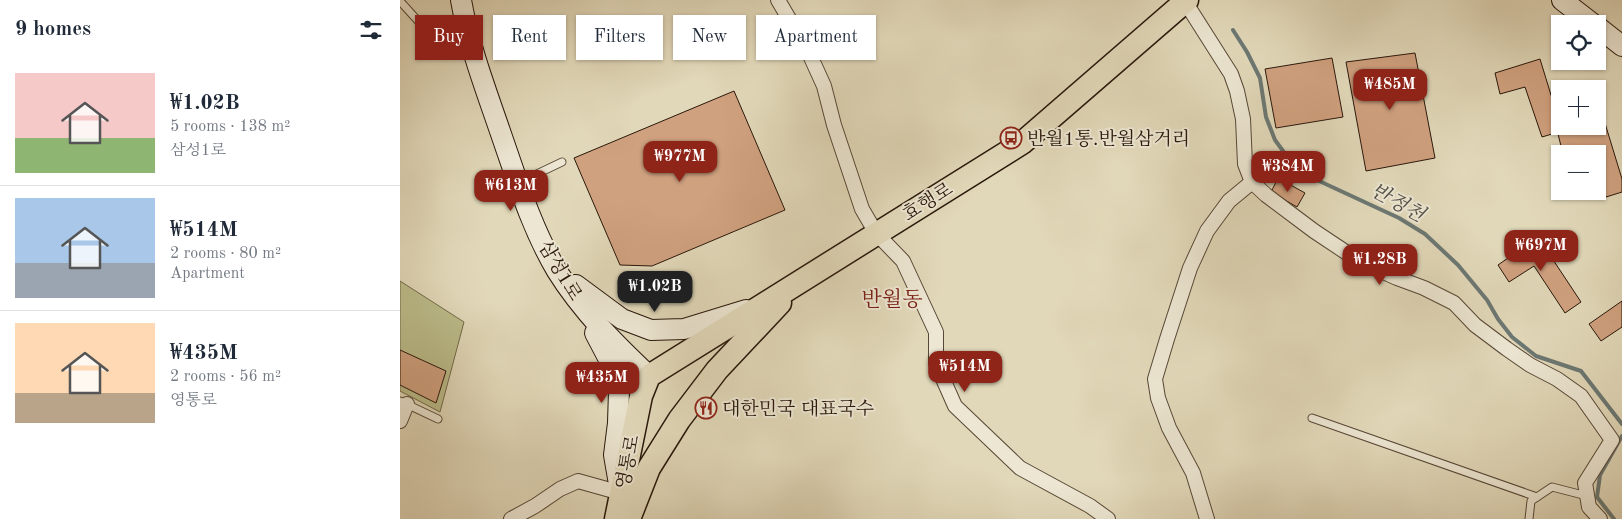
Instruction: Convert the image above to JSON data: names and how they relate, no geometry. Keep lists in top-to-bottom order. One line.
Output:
{"streets":{"main road":["효행로","삼성1로","영통로"]},"crossings":[["효행로","삼성1로"],["효행로","영통로"],["삼성1로","영통로"]],"districts":["반월동"],"water":["반정천"],"places":{"bus stop":["반월1통.반월삼거리"],"restaurant":["대한민국 대표국수"]},"page":{"heading":"9 homes","map_buttons":["+","−"],"chip":["Buy","Rent","Filters","New","Apartment"],"list":[{"name":"₩1.02B","note":"5 rooms · 138 m² · 삼성1로"},{"name":"₩514M","note":"2 rooms · 80 m² · Apartment"},{"name":"₩435M","note":"2 rooms · 56 m² · 영통로"}],"price":["₩485M","₩977M","₩384M","₩613M","₩697M","₩1.28B","₩1.02B","₩514M","₩435M"]}}
